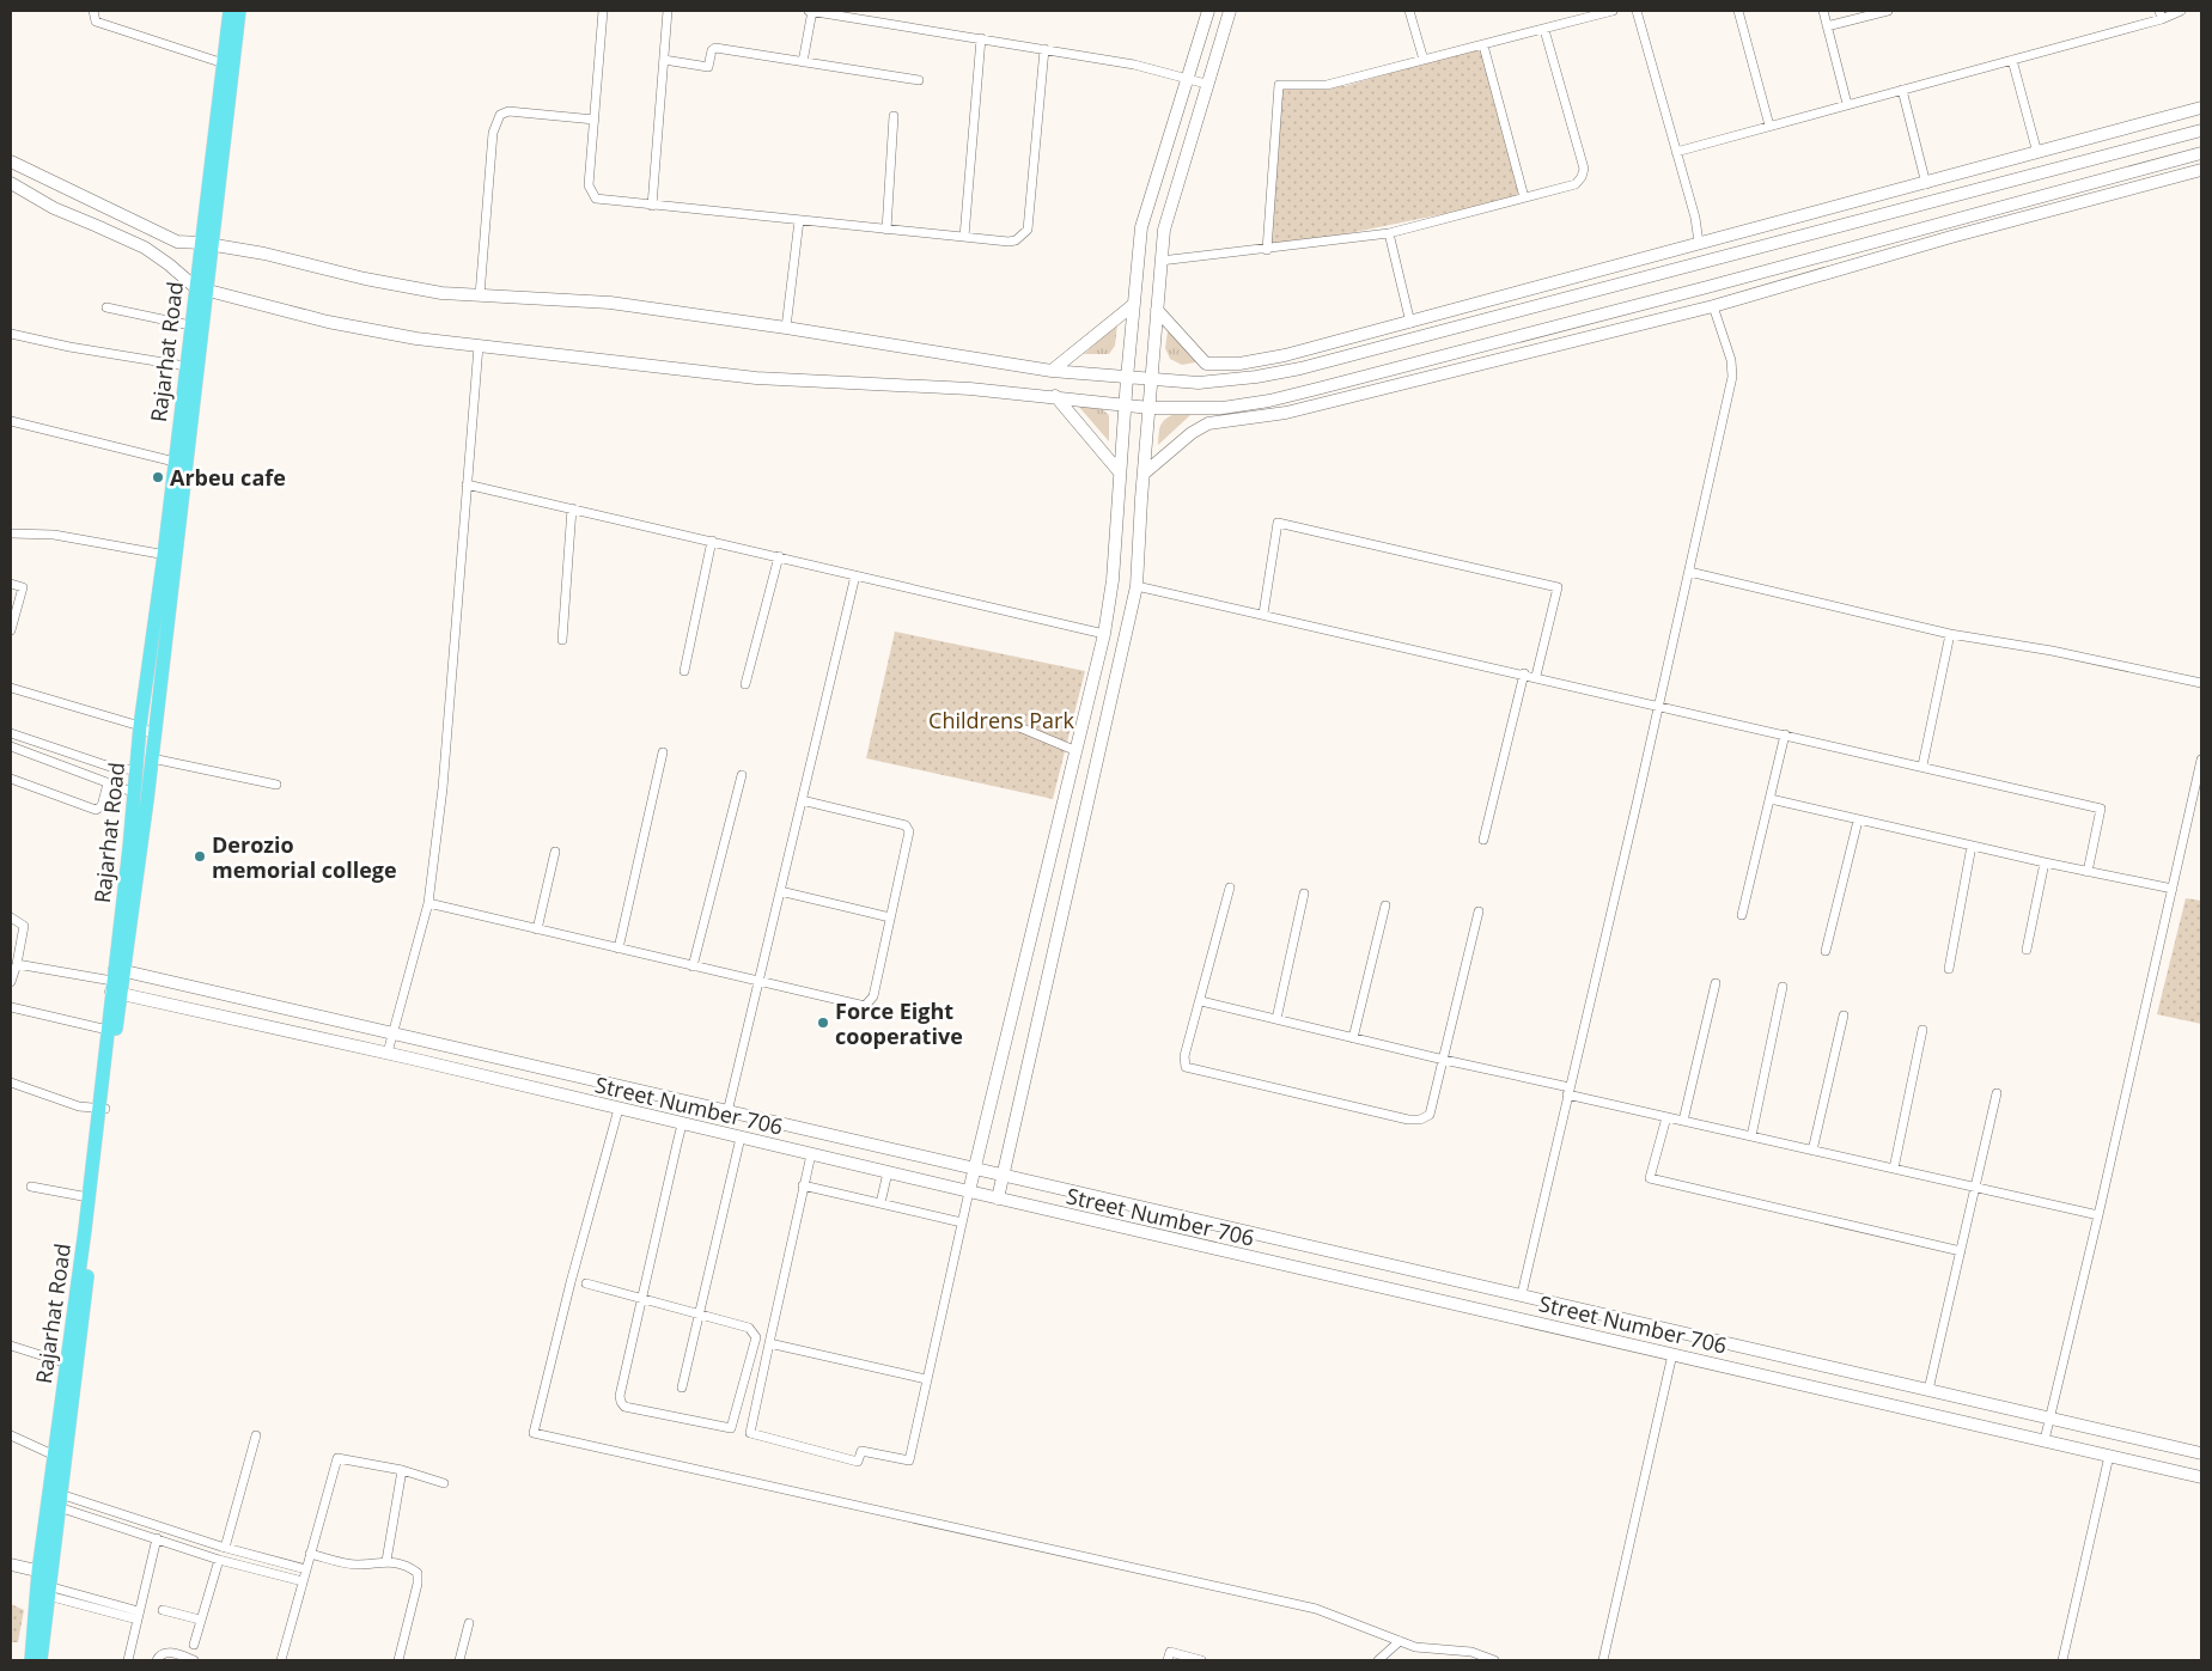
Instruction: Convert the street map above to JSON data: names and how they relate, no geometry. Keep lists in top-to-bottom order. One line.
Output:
{"streets":{"main road":["Rajarhat Road"],"street":["Street Number 706"]},"crossings":[["Rajarhat Road","Street Number 706"]],"parks":["Childrens Park"],"places":["Arbeu cafe","Derozio memorial college","Force Eight cooperative"]}
